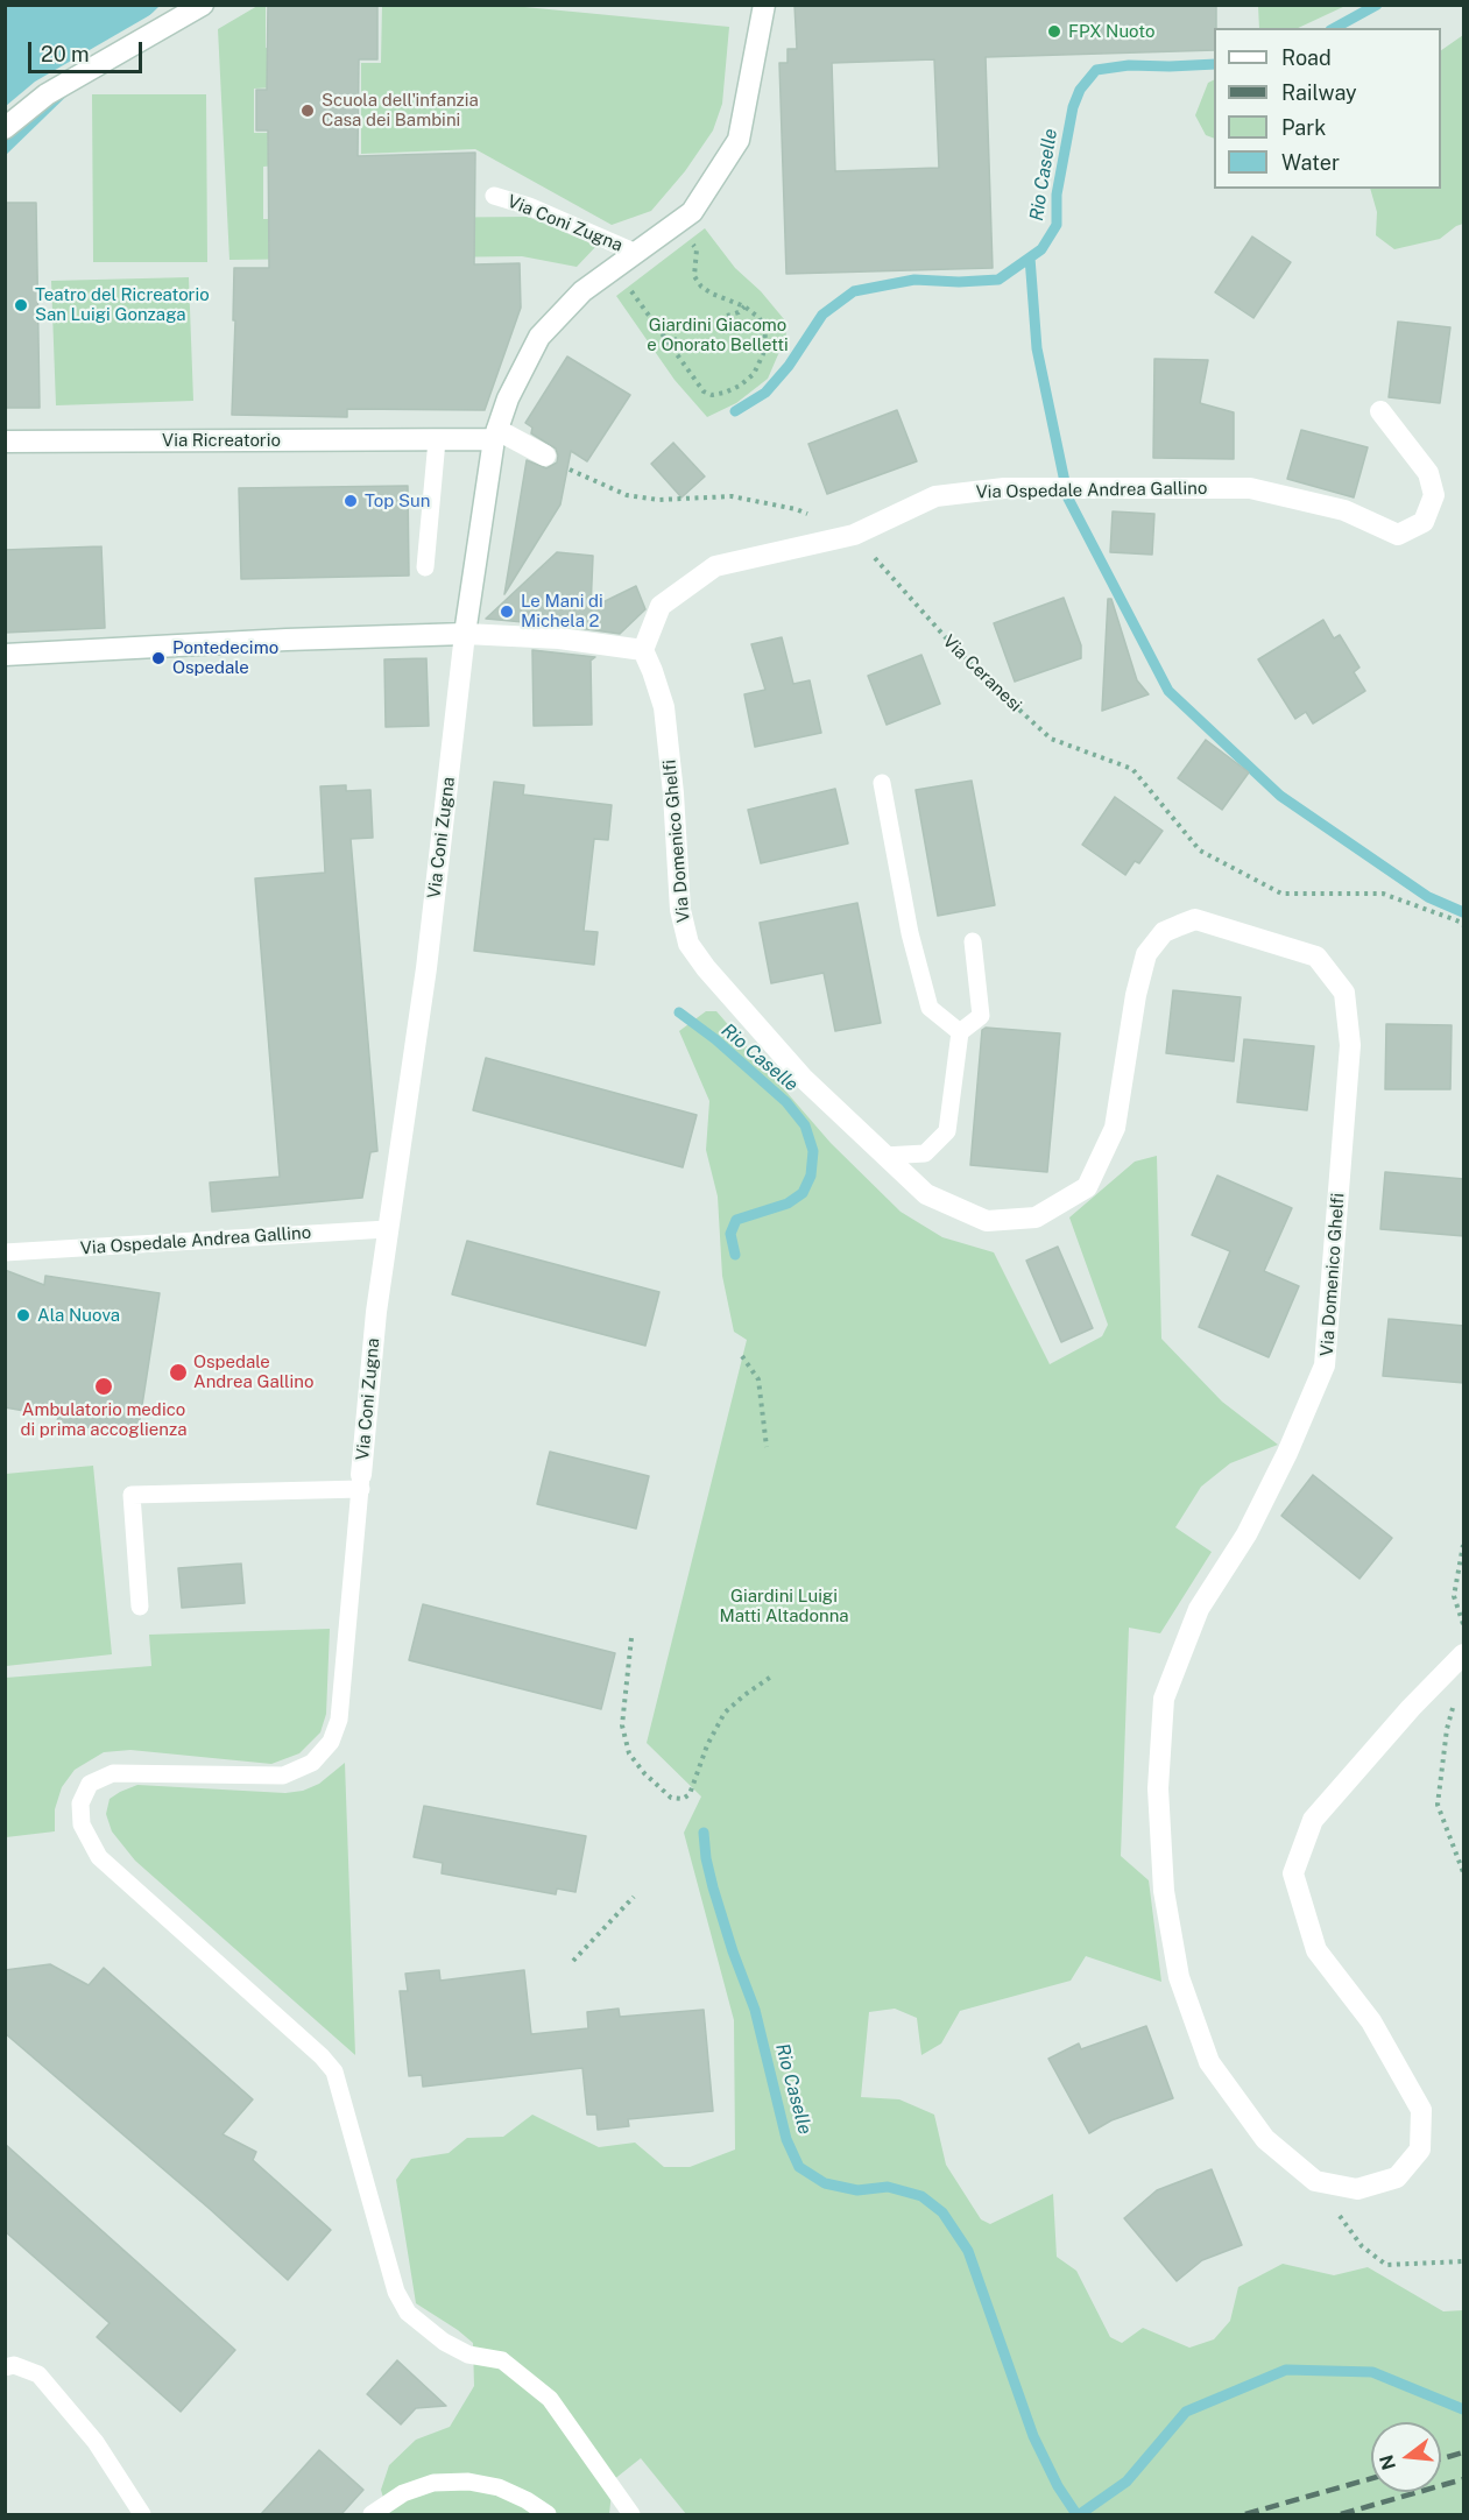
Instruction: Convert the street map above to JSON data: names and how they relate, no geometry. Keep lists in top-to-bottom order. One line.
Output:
{"streets":{"street":["Via Coni Zugna","Via Ricreatorio","Via Ospedale Andrea Gallino","Via Domenico Ghelfi"],"path":["Via Ceranesi"]},"crossings":[["Via Coni Zugna","Via Ricreatorio"],["Via Coni Zugna","Via Ospedale Andrea Gallino"],["Via Ospedale Andrea Gallino","Via Ceranesi"],["Via Ospedale Andrea Gallino","Via Domenico Ghelfi"]],"water":["Rio Caselle"],"parks":["Giardini Giacomo e Onorato Belletti","Giardini Luigi Matti Altadonna"],"places":["FPX Nuoto","Scuola dell'infanzia Casa dei Bambini","Teatro del Ricreatorio San Luigi Gonzaga","Top Sun","Le Mani di Michela 2","Pontedecimo Ospedale","Ala Nuova","Ospedale Andrea Gallino","Ambulatorio medico di prima accoglienza"],"legend":["Road","Railway","Park","Water"],"scale_bar":"20 m","north":"left"}
